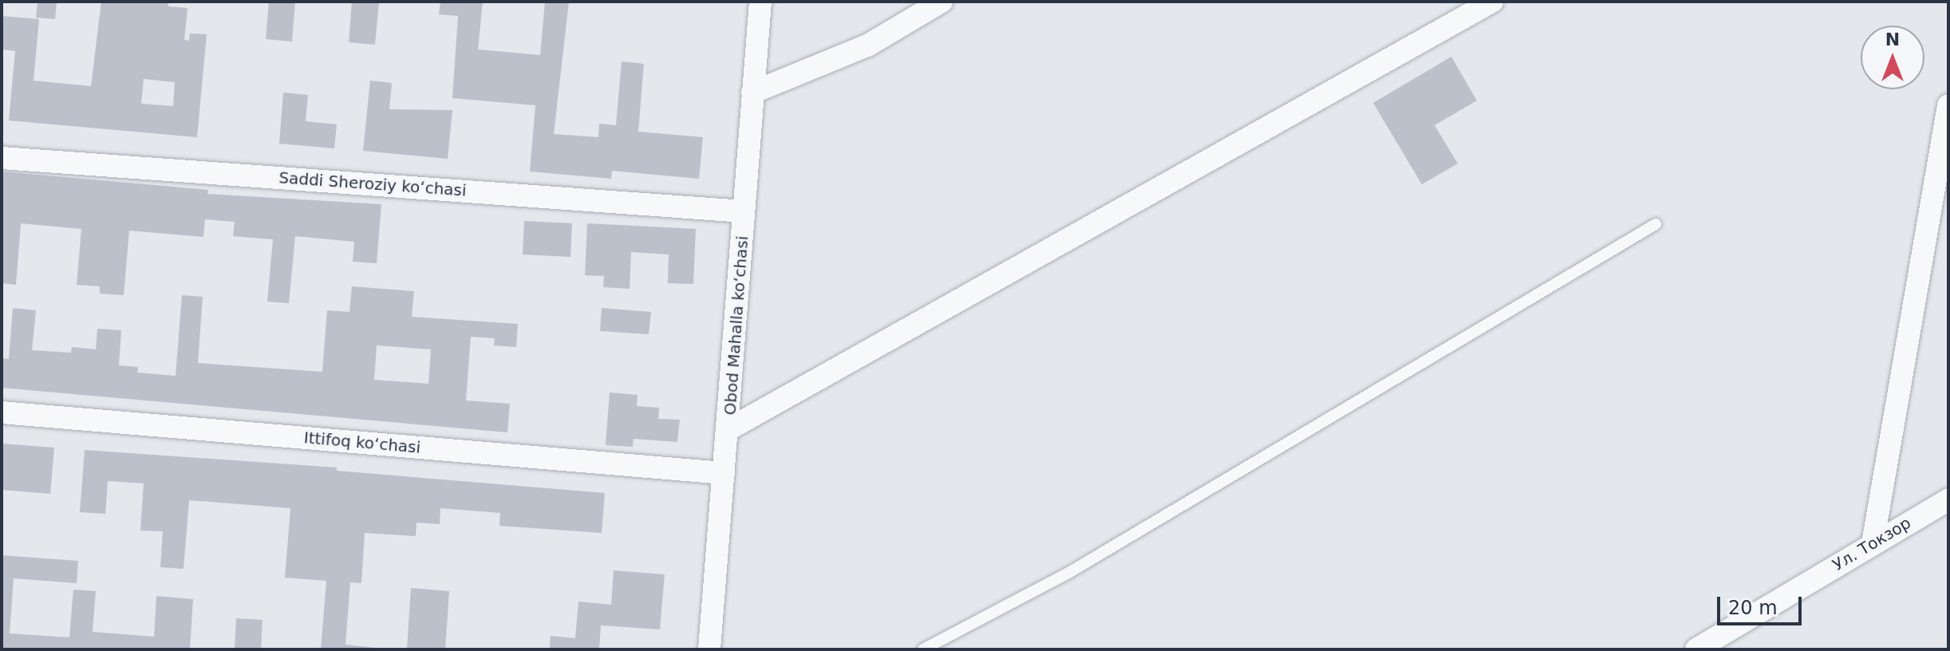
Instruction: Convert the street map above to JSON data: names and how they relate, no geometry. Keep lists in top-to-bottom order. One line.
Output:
{"streets":{"street":["Saddi Sheroziy koʻchasi","Obod Mahalla ko‘chasi","Ittifoq ko‘chasi","Ул. Токзор"]},"crossings":[["Saddi Sheroziy koʻchasi","Obod Mahalla ko‘chasi"],["Obod Mahalla ko‘chasi","Ittifoq ko‘chasi"]],"scale_bar":"20 m","north":"top"}
